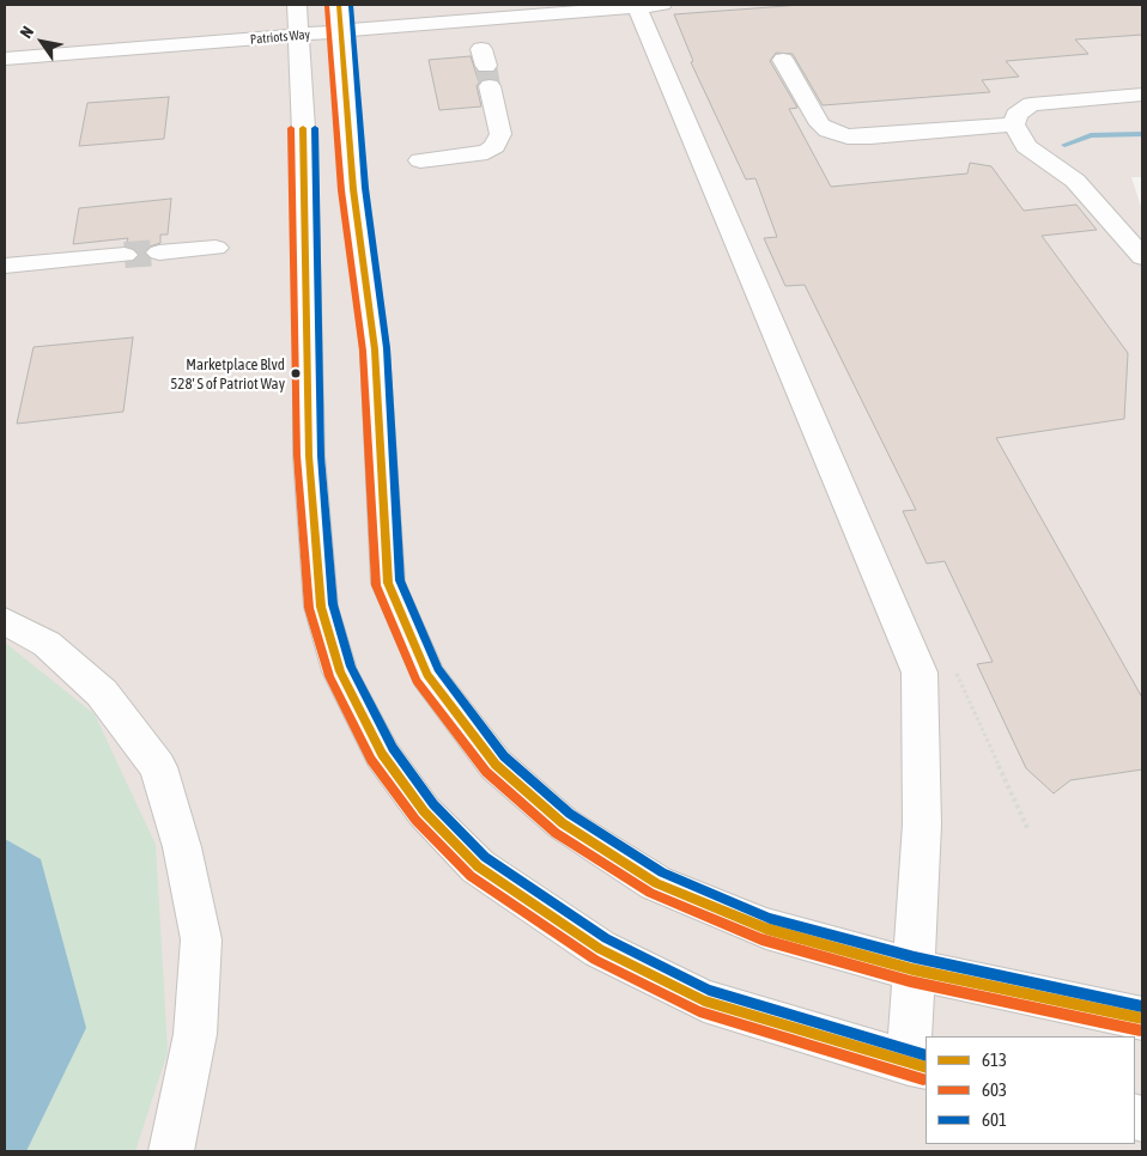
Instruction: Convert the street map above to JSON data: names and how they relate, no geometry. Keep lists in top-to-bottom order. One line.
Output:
{"streets":{"main road":["Patriots Way"]},"places":["Marketplace Blvd 528' S of Patriot Way"],"lines":["transit line 613","transit line 601","transit line 603"],"legend":["613","603","601"],"north":"top left"}
